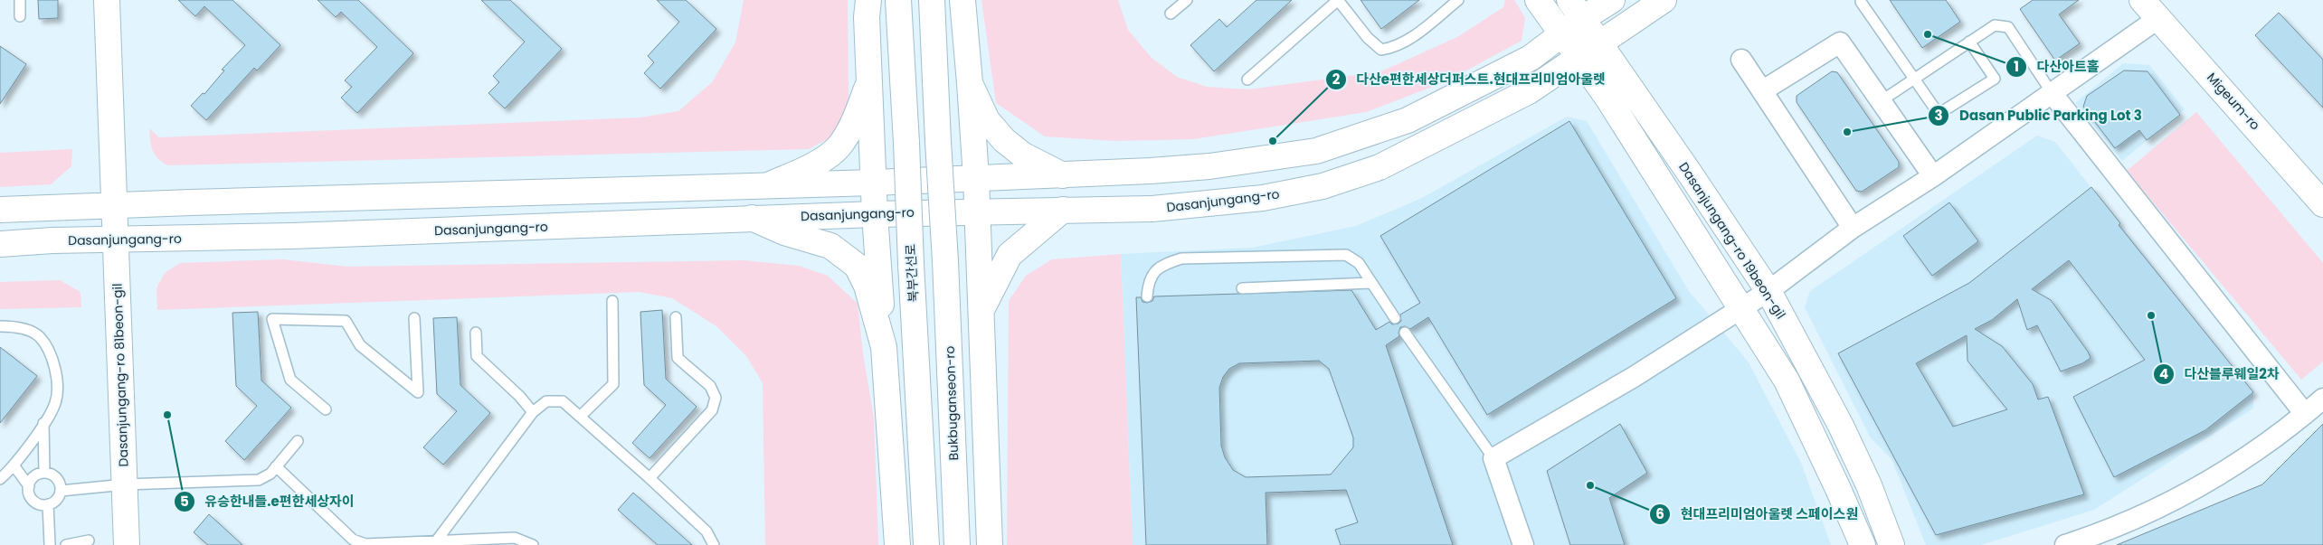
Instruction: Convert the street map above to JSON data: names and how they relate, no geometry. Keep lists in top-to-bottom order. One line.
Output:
{"streets":{"main road":["Migeum-ro","Dasanjungang-ro","Dasanjungang-ro 19beon-gil","북부간선로","Dasanjungang-ro 81beon-gil","Bukbuganseon-ro"]},"crossings":[["Dasanjungang-ro","Dasanjungang-ro 19beon-gil"],["Dasanjungang-ro","Dasanjungang-ro 81beon-gil"]],"places":["다산아트홀","Dasan Public Parking Lot 3","다산e편한세상더퍼스트.현대프리미엄아울렛","다산블루웨일2차","유승한내들.e편한세상자이","현대프리미엄아울렛 스페이스원"]}
